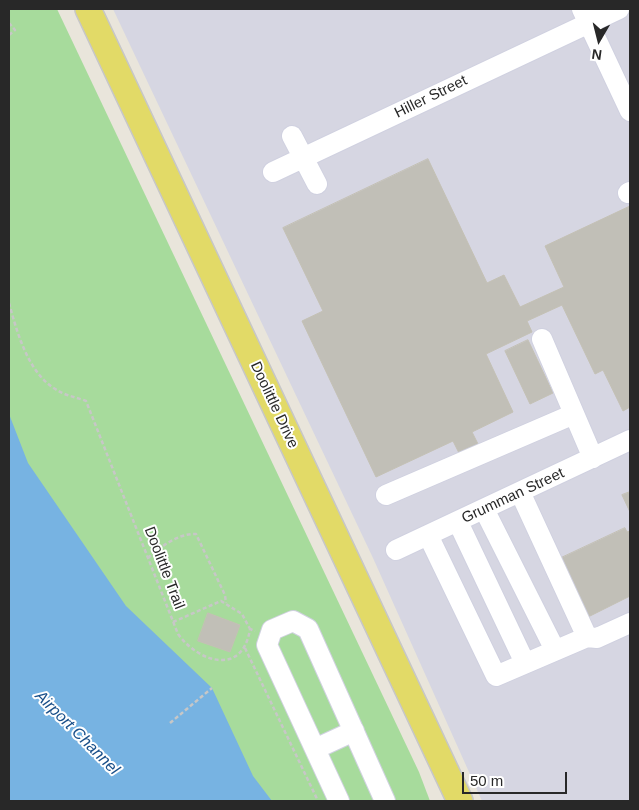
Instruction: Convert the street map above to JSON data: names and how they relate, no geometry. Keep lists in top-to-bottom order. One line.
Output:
{"streets":{"main road":["Doolittle Drive"],"street":["Hiller Street","Grumman Street"],"path":["Doolittle Trail"]},"water":["Airport Channel"],"scale_bar":"50 m","north":"bottom"}
